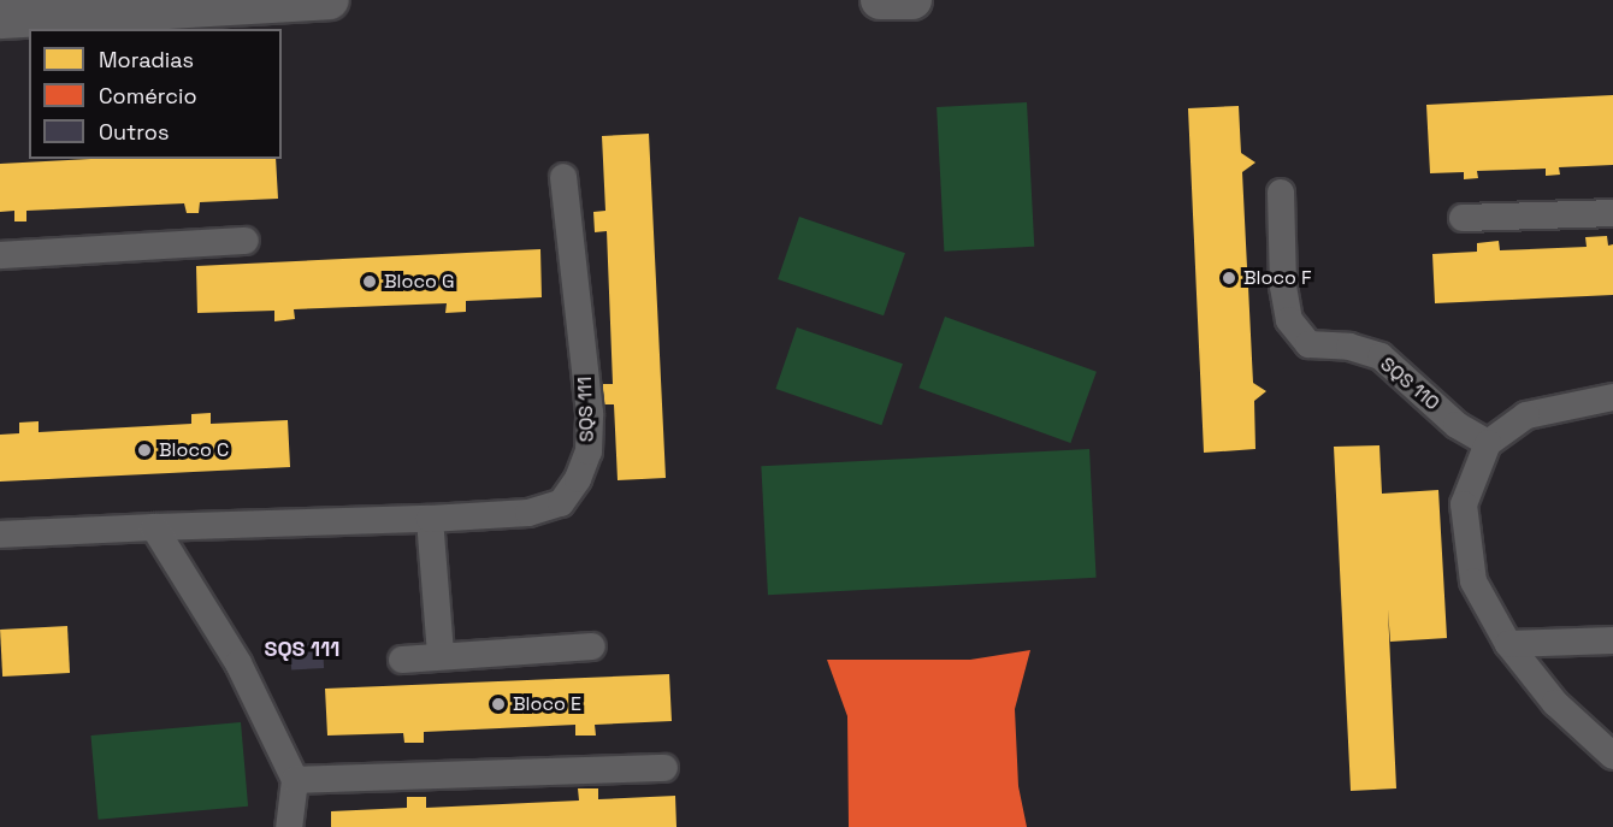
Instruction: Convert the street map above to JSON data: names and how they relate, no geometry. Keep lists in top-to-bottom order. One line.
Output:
{"streets":{"street":["SQS 110","SQS 111"]},"districts":["SQS 111"],"places":["Bloco F","Bloco G","Bloco C","Bloco E"],"legend":["Moradias","Comércio","Outros"]}
